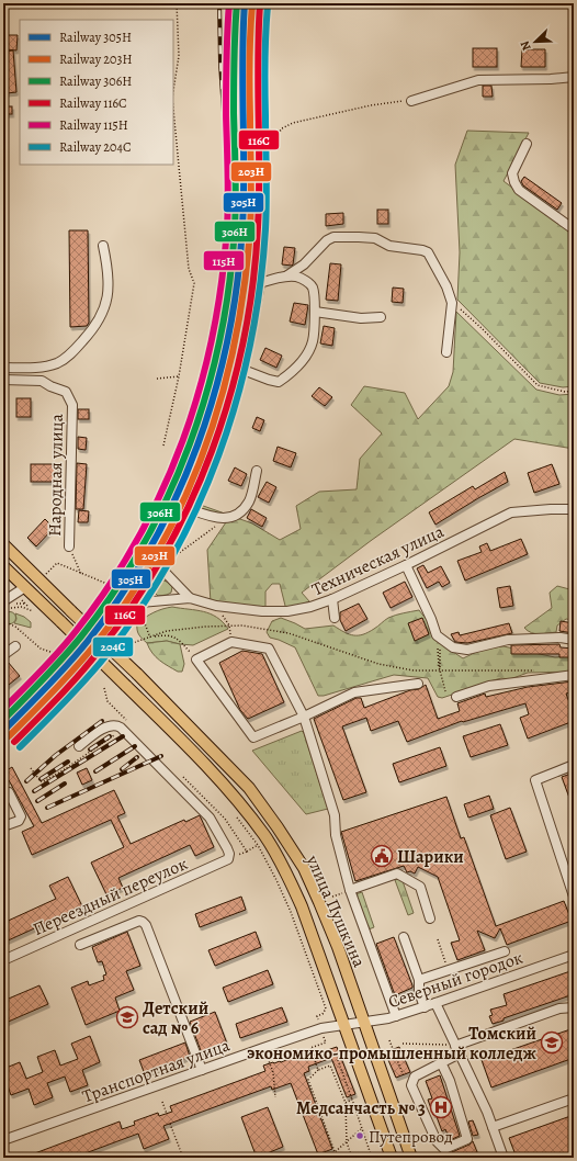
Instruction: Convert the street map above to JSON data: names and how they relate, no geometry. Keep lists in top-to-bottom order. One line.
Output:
{"streets":{"main road":["улица Пушкина"],"street":["Народная улица","Техническая улица","Переездный переулок","Северный городок","Транспортная улица"]},"crossings":[["улица Пушкина","Северный городок"],["улица Пушкина","Транспортная улица"],["Северный городок","Транспортная улица"]],"places":{"public building":["Шарики"],"school or university":["Детский сад № 6","Томский экономико-промышленный колледж"],"hospital":["Медсанчасть № 3"],"other":["Путепровод"]},"lines":["rail line 305Н","rail line 306Н","rail line 115Н","rail line 203Н","rail line 116С","rail line 204С"],"legend":["Railway 305Н","Railway 203Н","Railway 306Н","Railway 116С","Railway 115Н","Railway 204С"],"north":"bottom left"}
